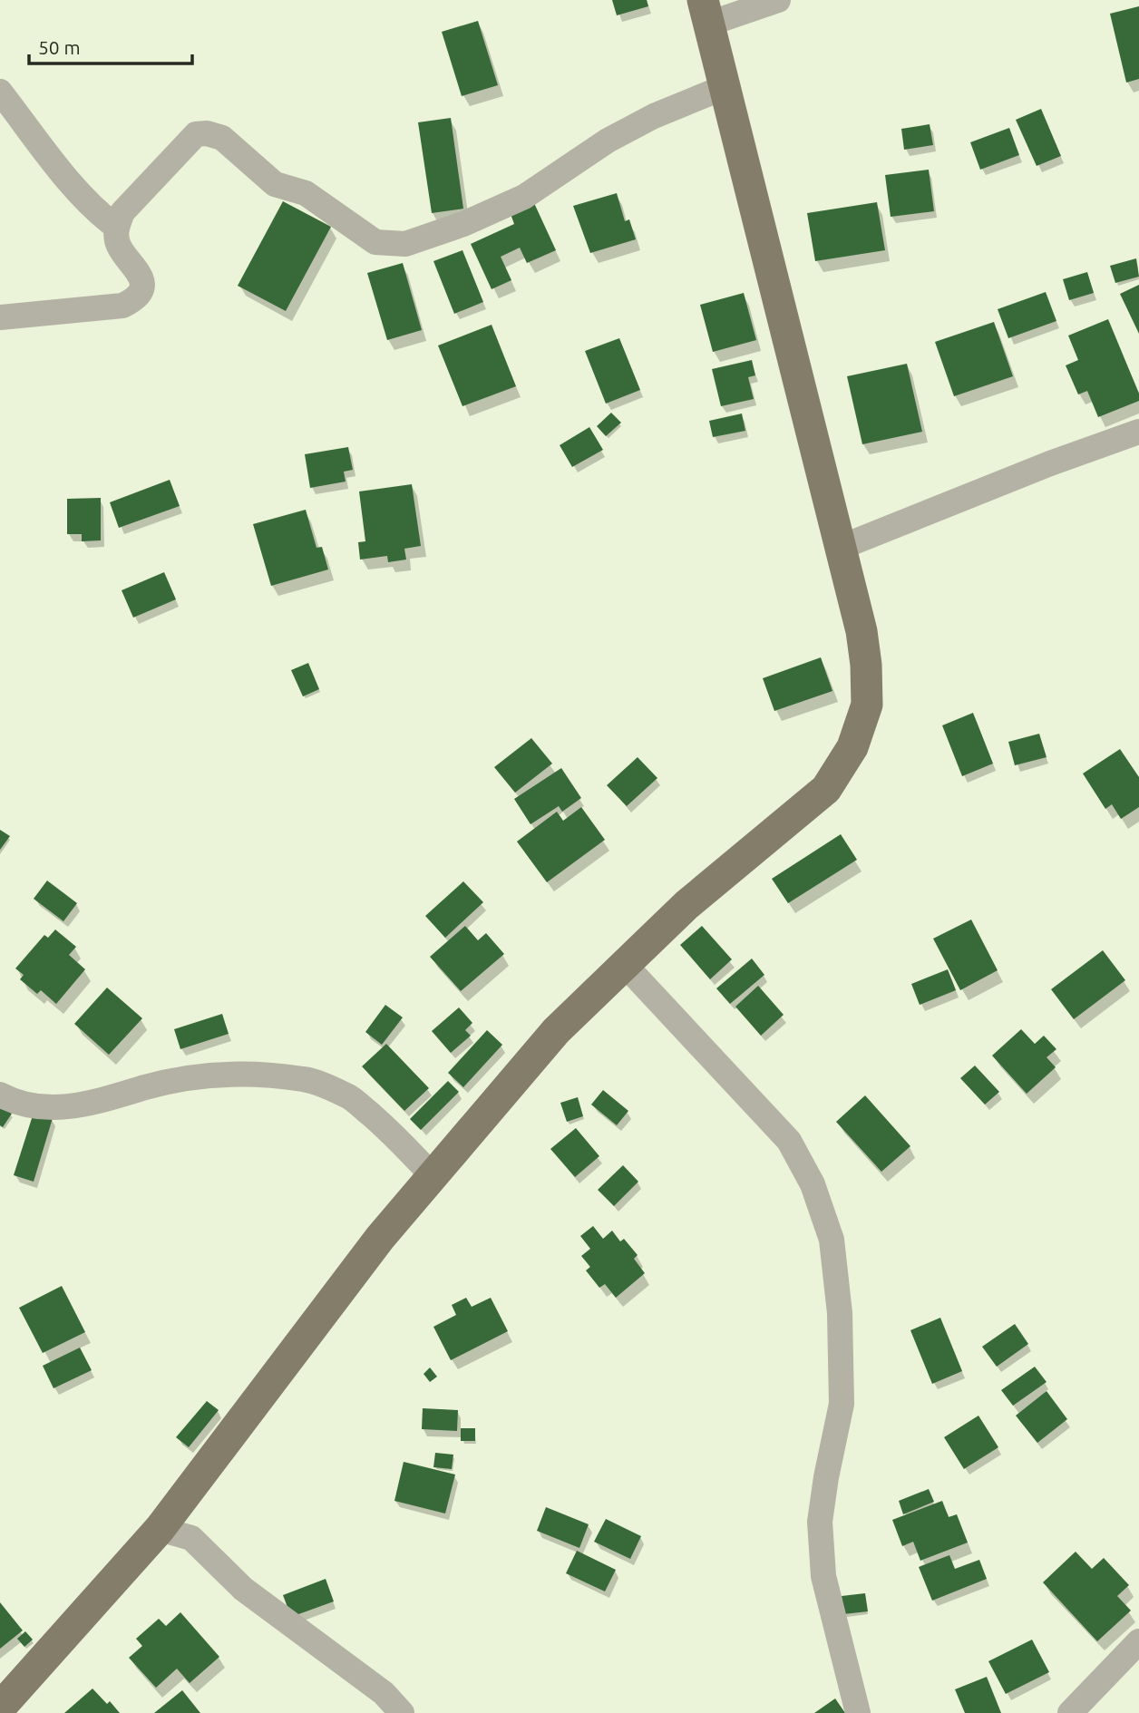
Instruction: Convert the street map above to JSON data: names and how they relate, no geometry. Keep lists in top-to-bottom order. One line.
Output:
{"scale_bar":"50 m"}
